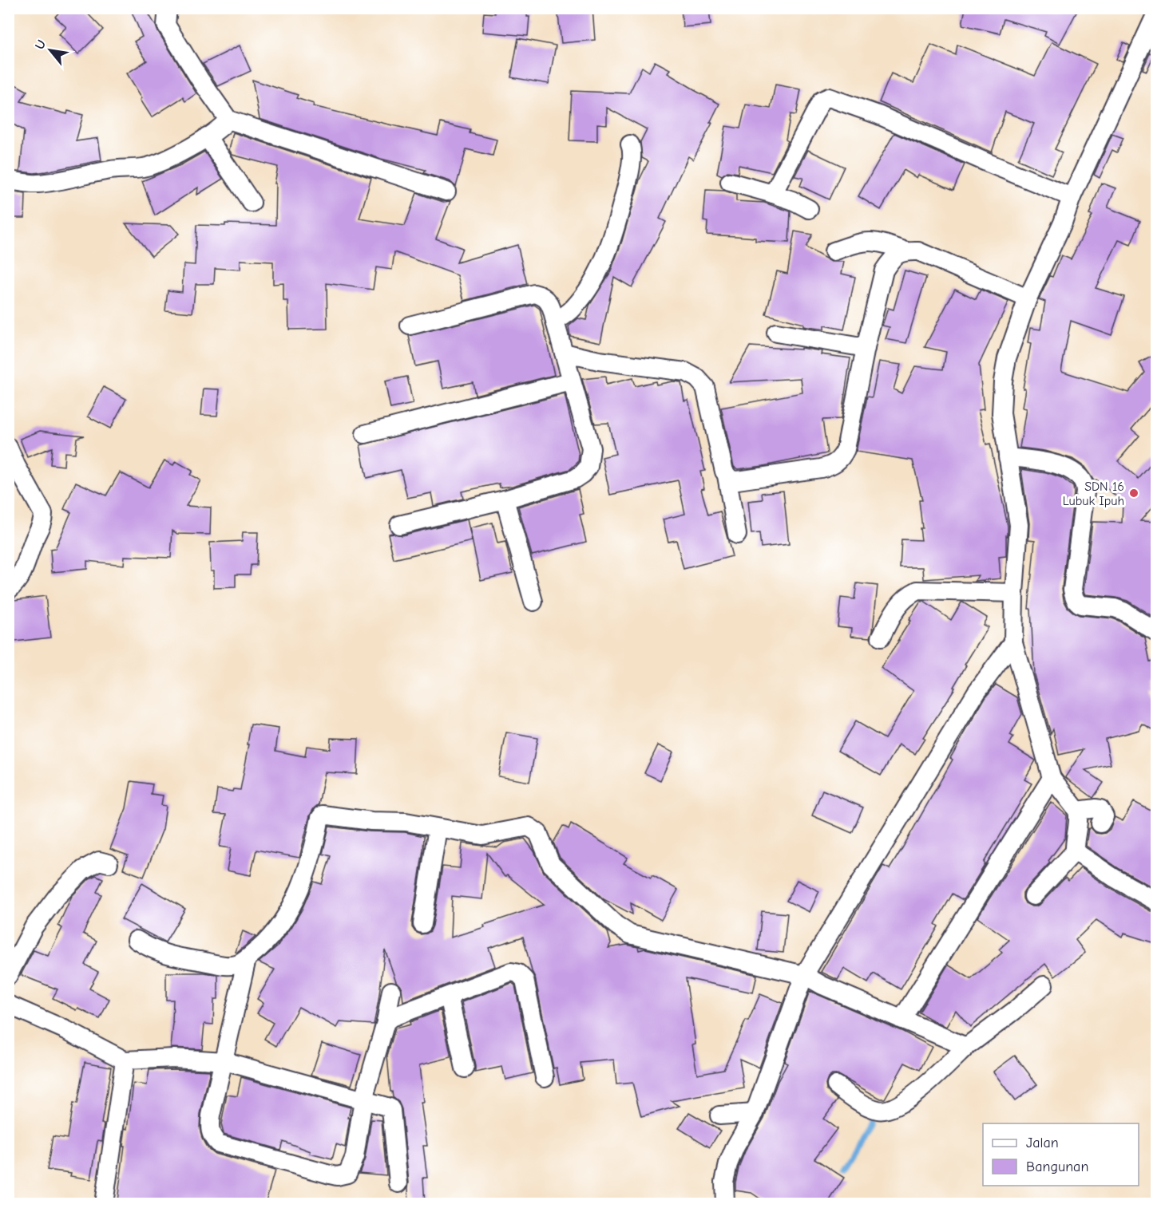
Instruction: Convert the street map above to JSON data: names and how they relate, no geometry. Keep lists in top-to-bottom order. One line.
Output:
{"places":["SDN 16 Lubuk Ipuh"],"legend":["Jalan","Bangunan"],"north":"top left"}
